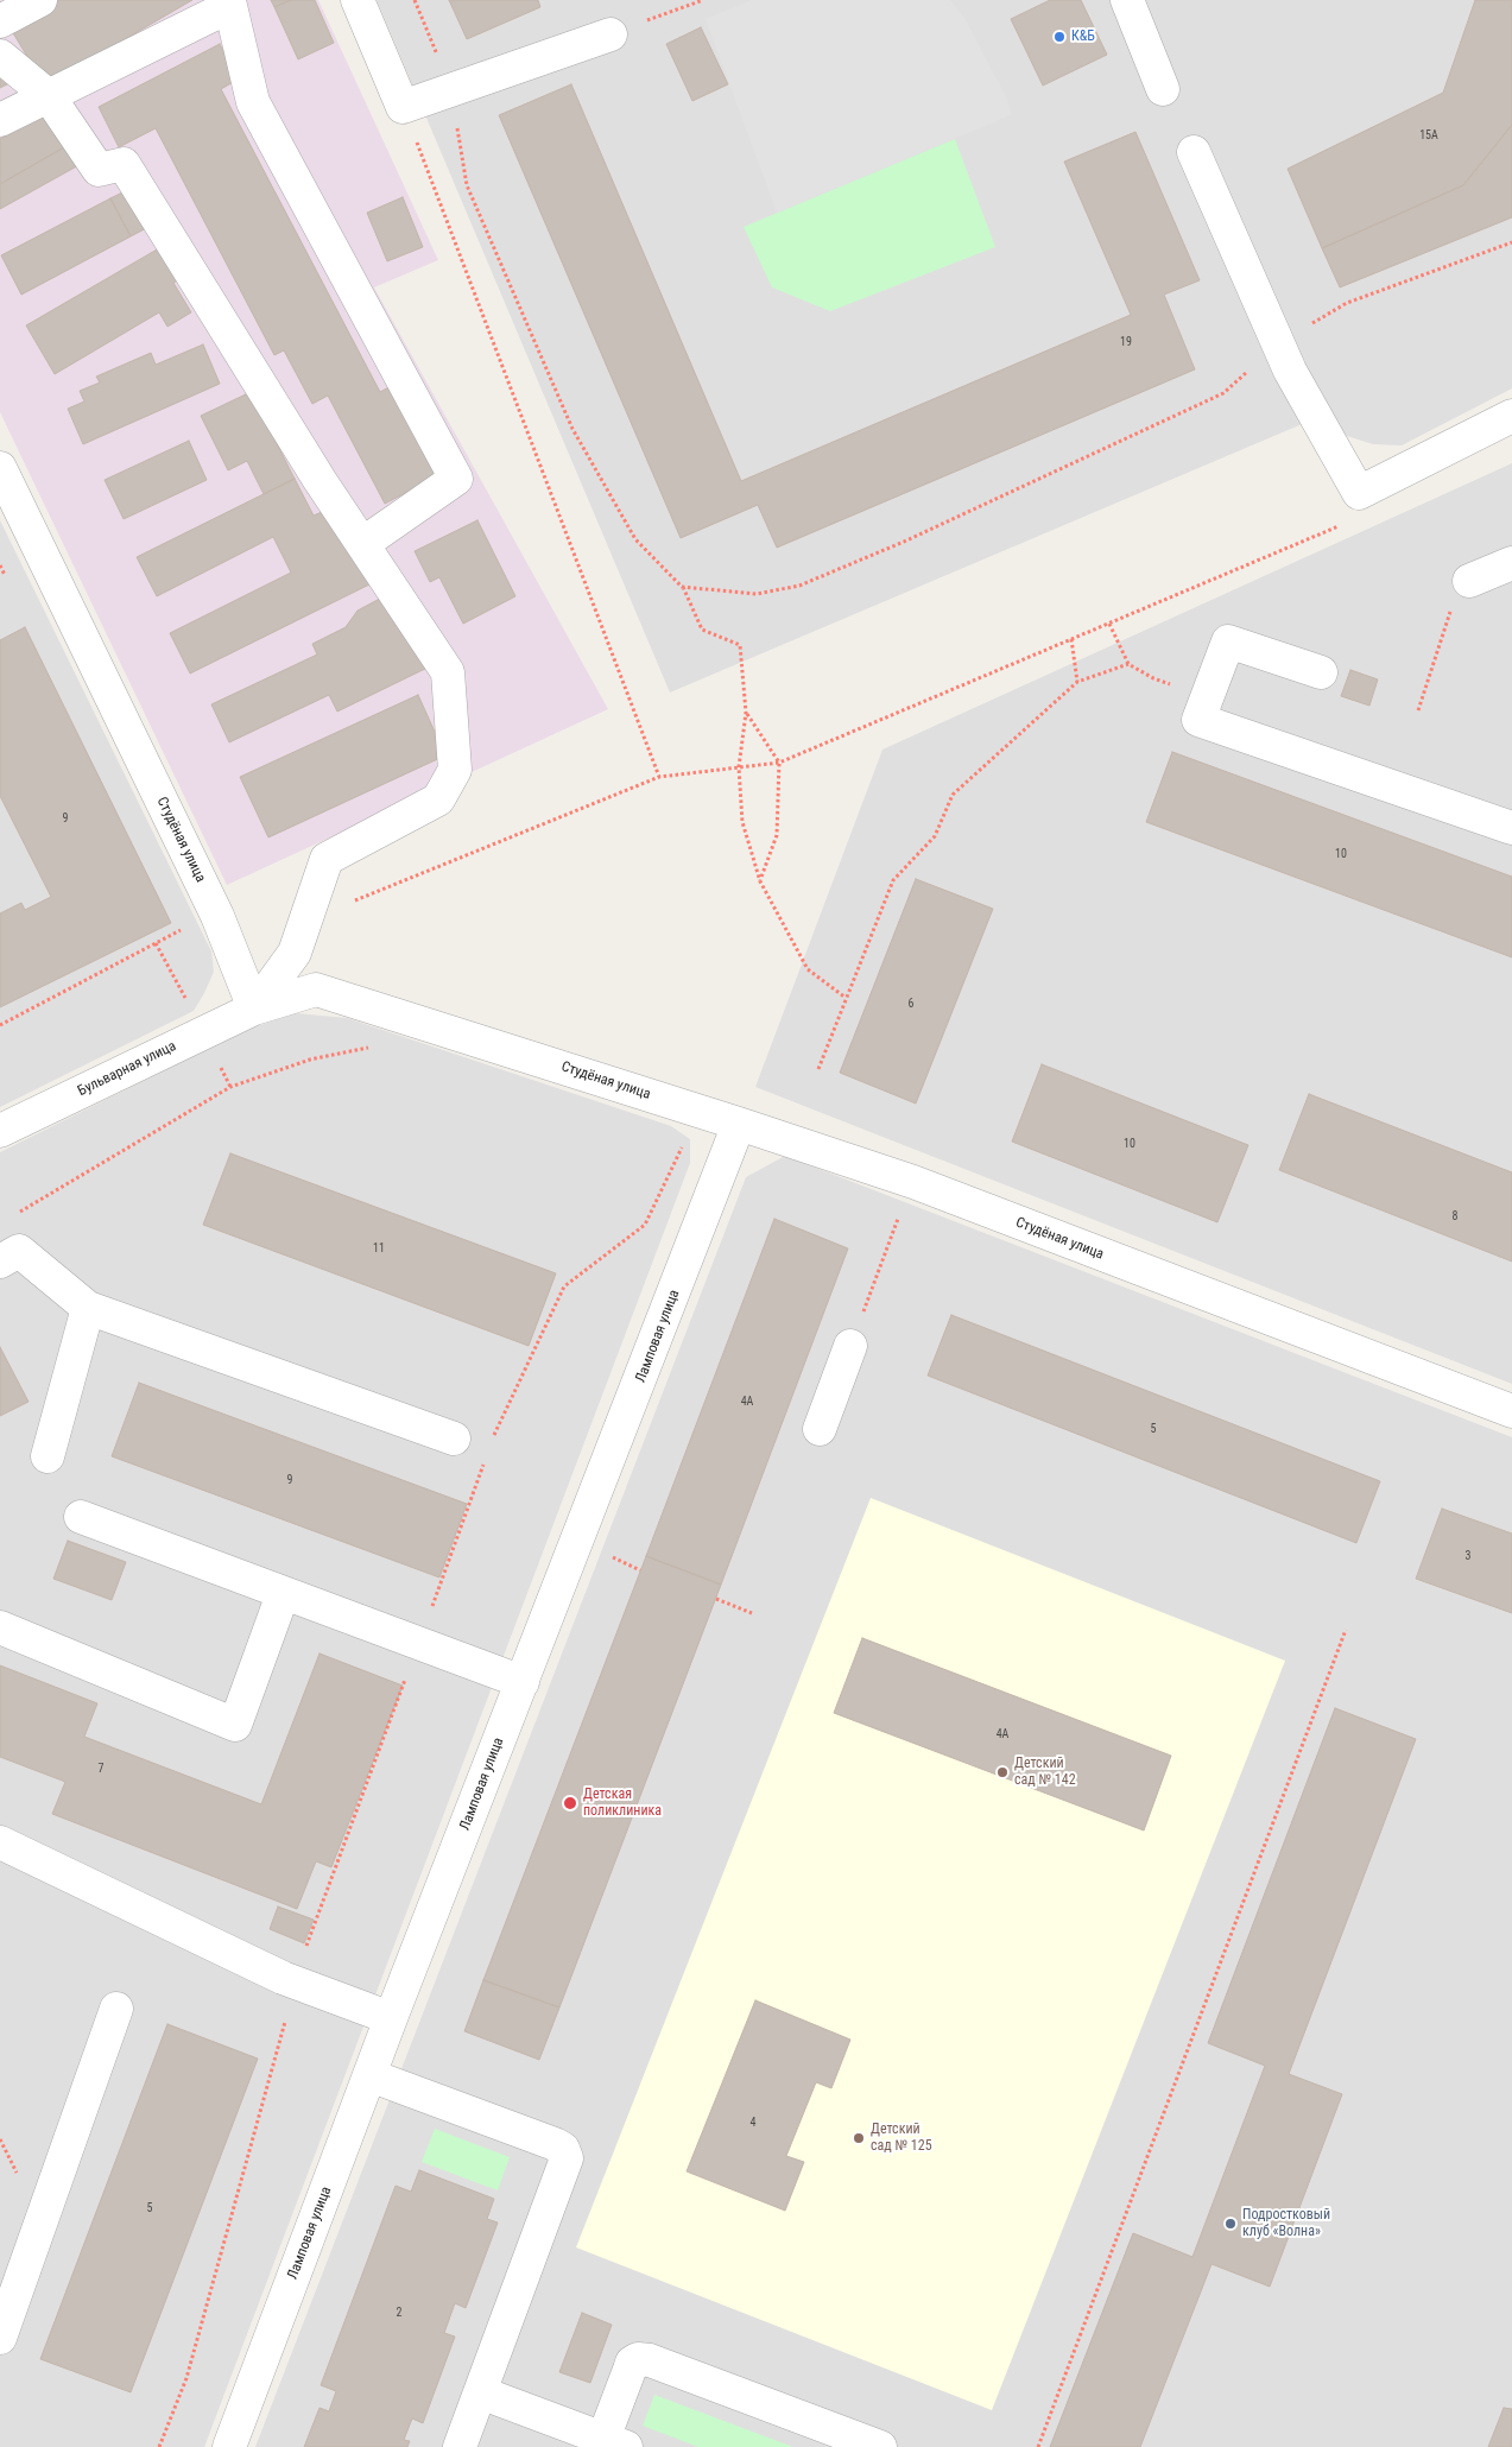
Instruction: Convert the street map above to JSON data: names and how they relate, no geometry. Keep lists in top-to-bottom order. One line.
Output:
{"streets":{"street":["Студёная улица","Бульварная улица","Ламповая улица"]},"crossings":[["Студёная улица","Бульварная улица"],["Студёная улица","Ламповая улица"]],"places":["К&Б","Детский сад № 142","Детская поликлиника","Детский сад № 125","Подростковый клуб «Волна»"],"house_numbers":["15А","19","9","10","6","10","8","11","4А","5","9","3","4А","7","4","5","2"]}
